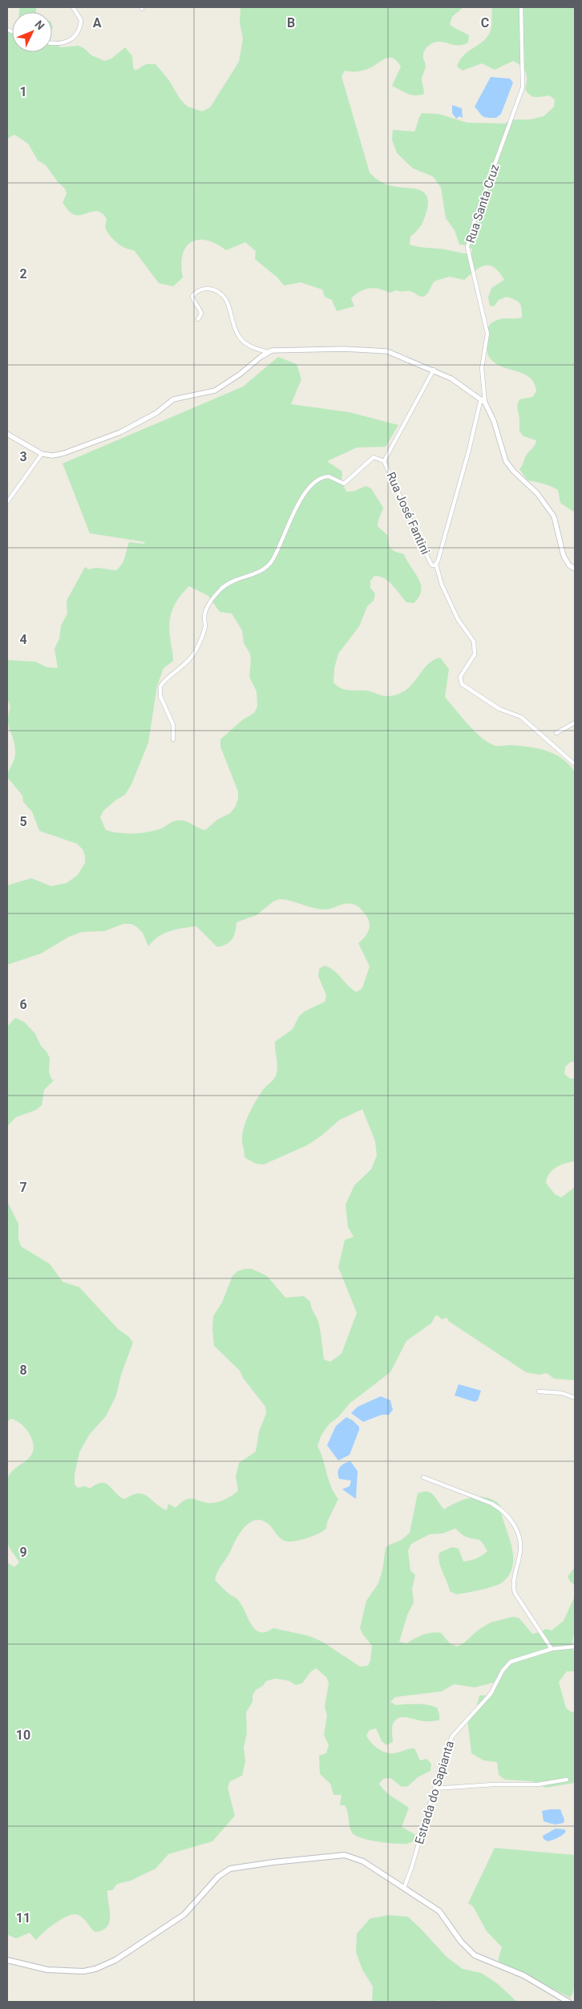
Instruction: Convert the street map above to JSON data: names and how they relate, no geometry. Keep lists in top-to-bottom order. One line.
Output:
{"streets":{"street":["Rua Santa Cruz","Rua José Fantini","Estrada do Sapianta"]},"north":"top right","grid":{"columns":["A","B","C"],"rows":["1","2","3","4","5","6","7","8","9","10","11"]}}
